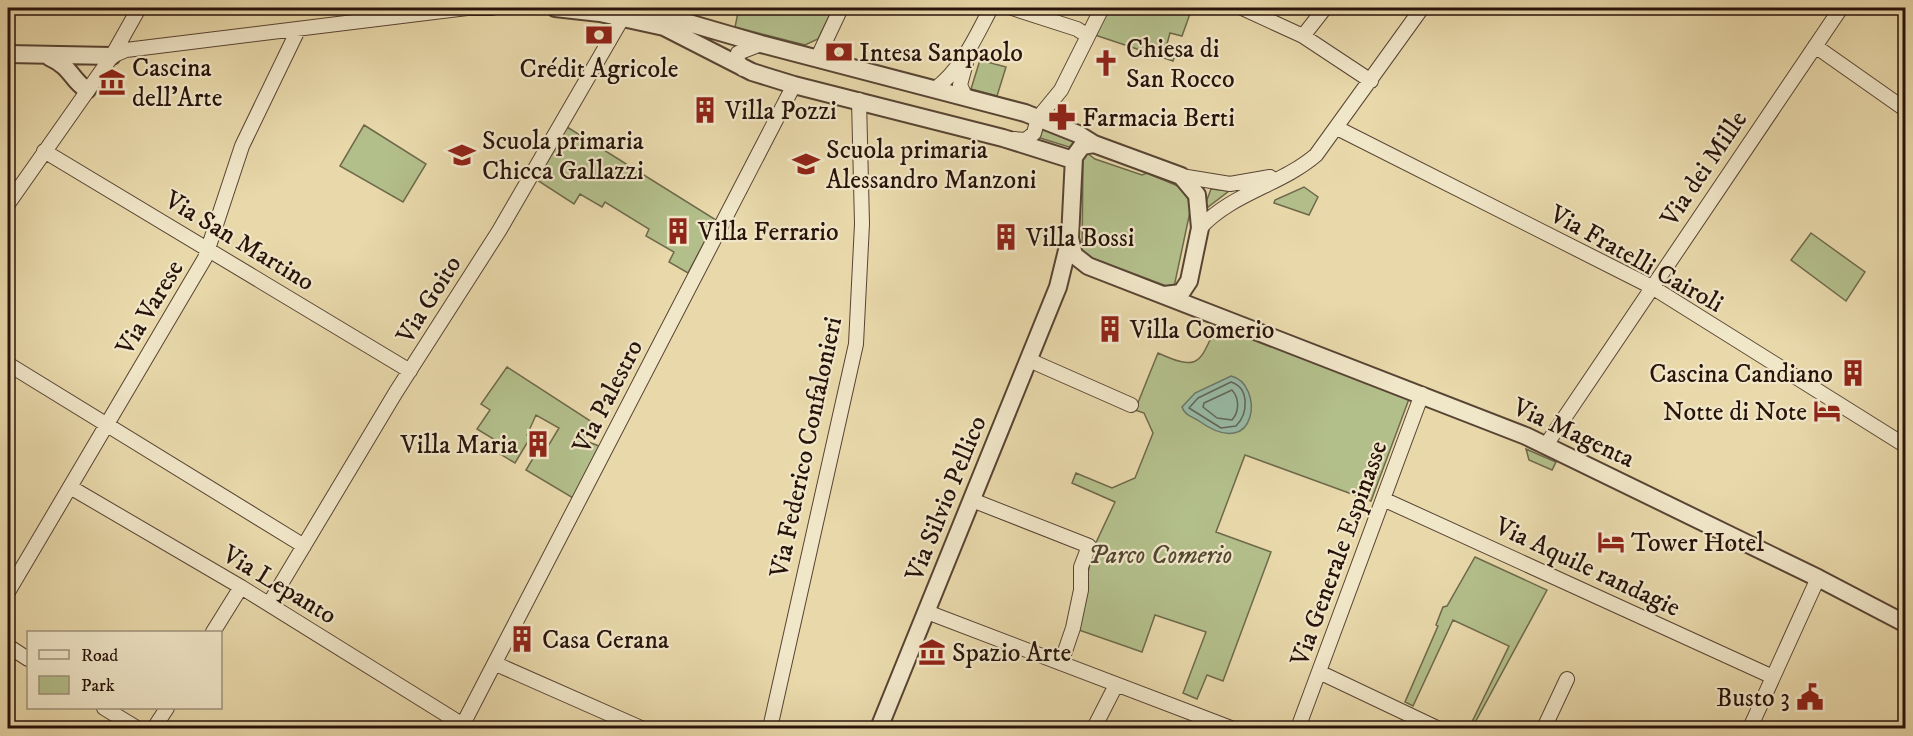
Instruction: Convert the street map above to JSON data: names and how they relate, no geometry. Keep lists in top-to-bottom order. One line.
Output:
{"streets":{"street":["Via dei Mille","Via San Martino","Via Fratelli Cairoli","Via Goito","Via Varese","Via Palestro","Via Magenta","Via Federico Confalonieri","Via Silvio Pellico","Via Generale Espinasse","Via Aquile randagie","Via Lepanto"]},"crossings":[["Via dei Mille","Via Fratelli Cairoli"],["Via dei Mille","Via Magenta"],["Via San Martino","Via Goito"],["Via San Martino","Via Varese"],["Via Goito","Via Lepanto"],["Via Varese","Via Lepanto"],["Via Palestro","Via Lepanto"],["Via Magenta","Via Silvio Pellico"],["Via Magenta","Via Generale Espinasse"],["Via Generale Espinasse","Via Aquile randagie"]],"parks":["Parco Comerio"],"places":{"bank":["Crédit Agricole","Intesa Sanpaolo"],"church":["Chiesa di San Rocco"],"museum":["Cascina dell'Arte","Spazio Arte"],"building":["Villa Pozzi","Villa Ferrario","Villa Bossi","Villa Comerio","Cascina Candiano","Villa Maria","Casa Cerana"],"pharmacy":["Farmacia Berti"],"school or university":["Scuola primaria Chicca Gallazzi","Scuola primaria Alessandro Manzoni"],"hotel":["Notte di Note","Tower Hotel"],"public building":["Busto 3"]},"legend":["Road","Park"]}
